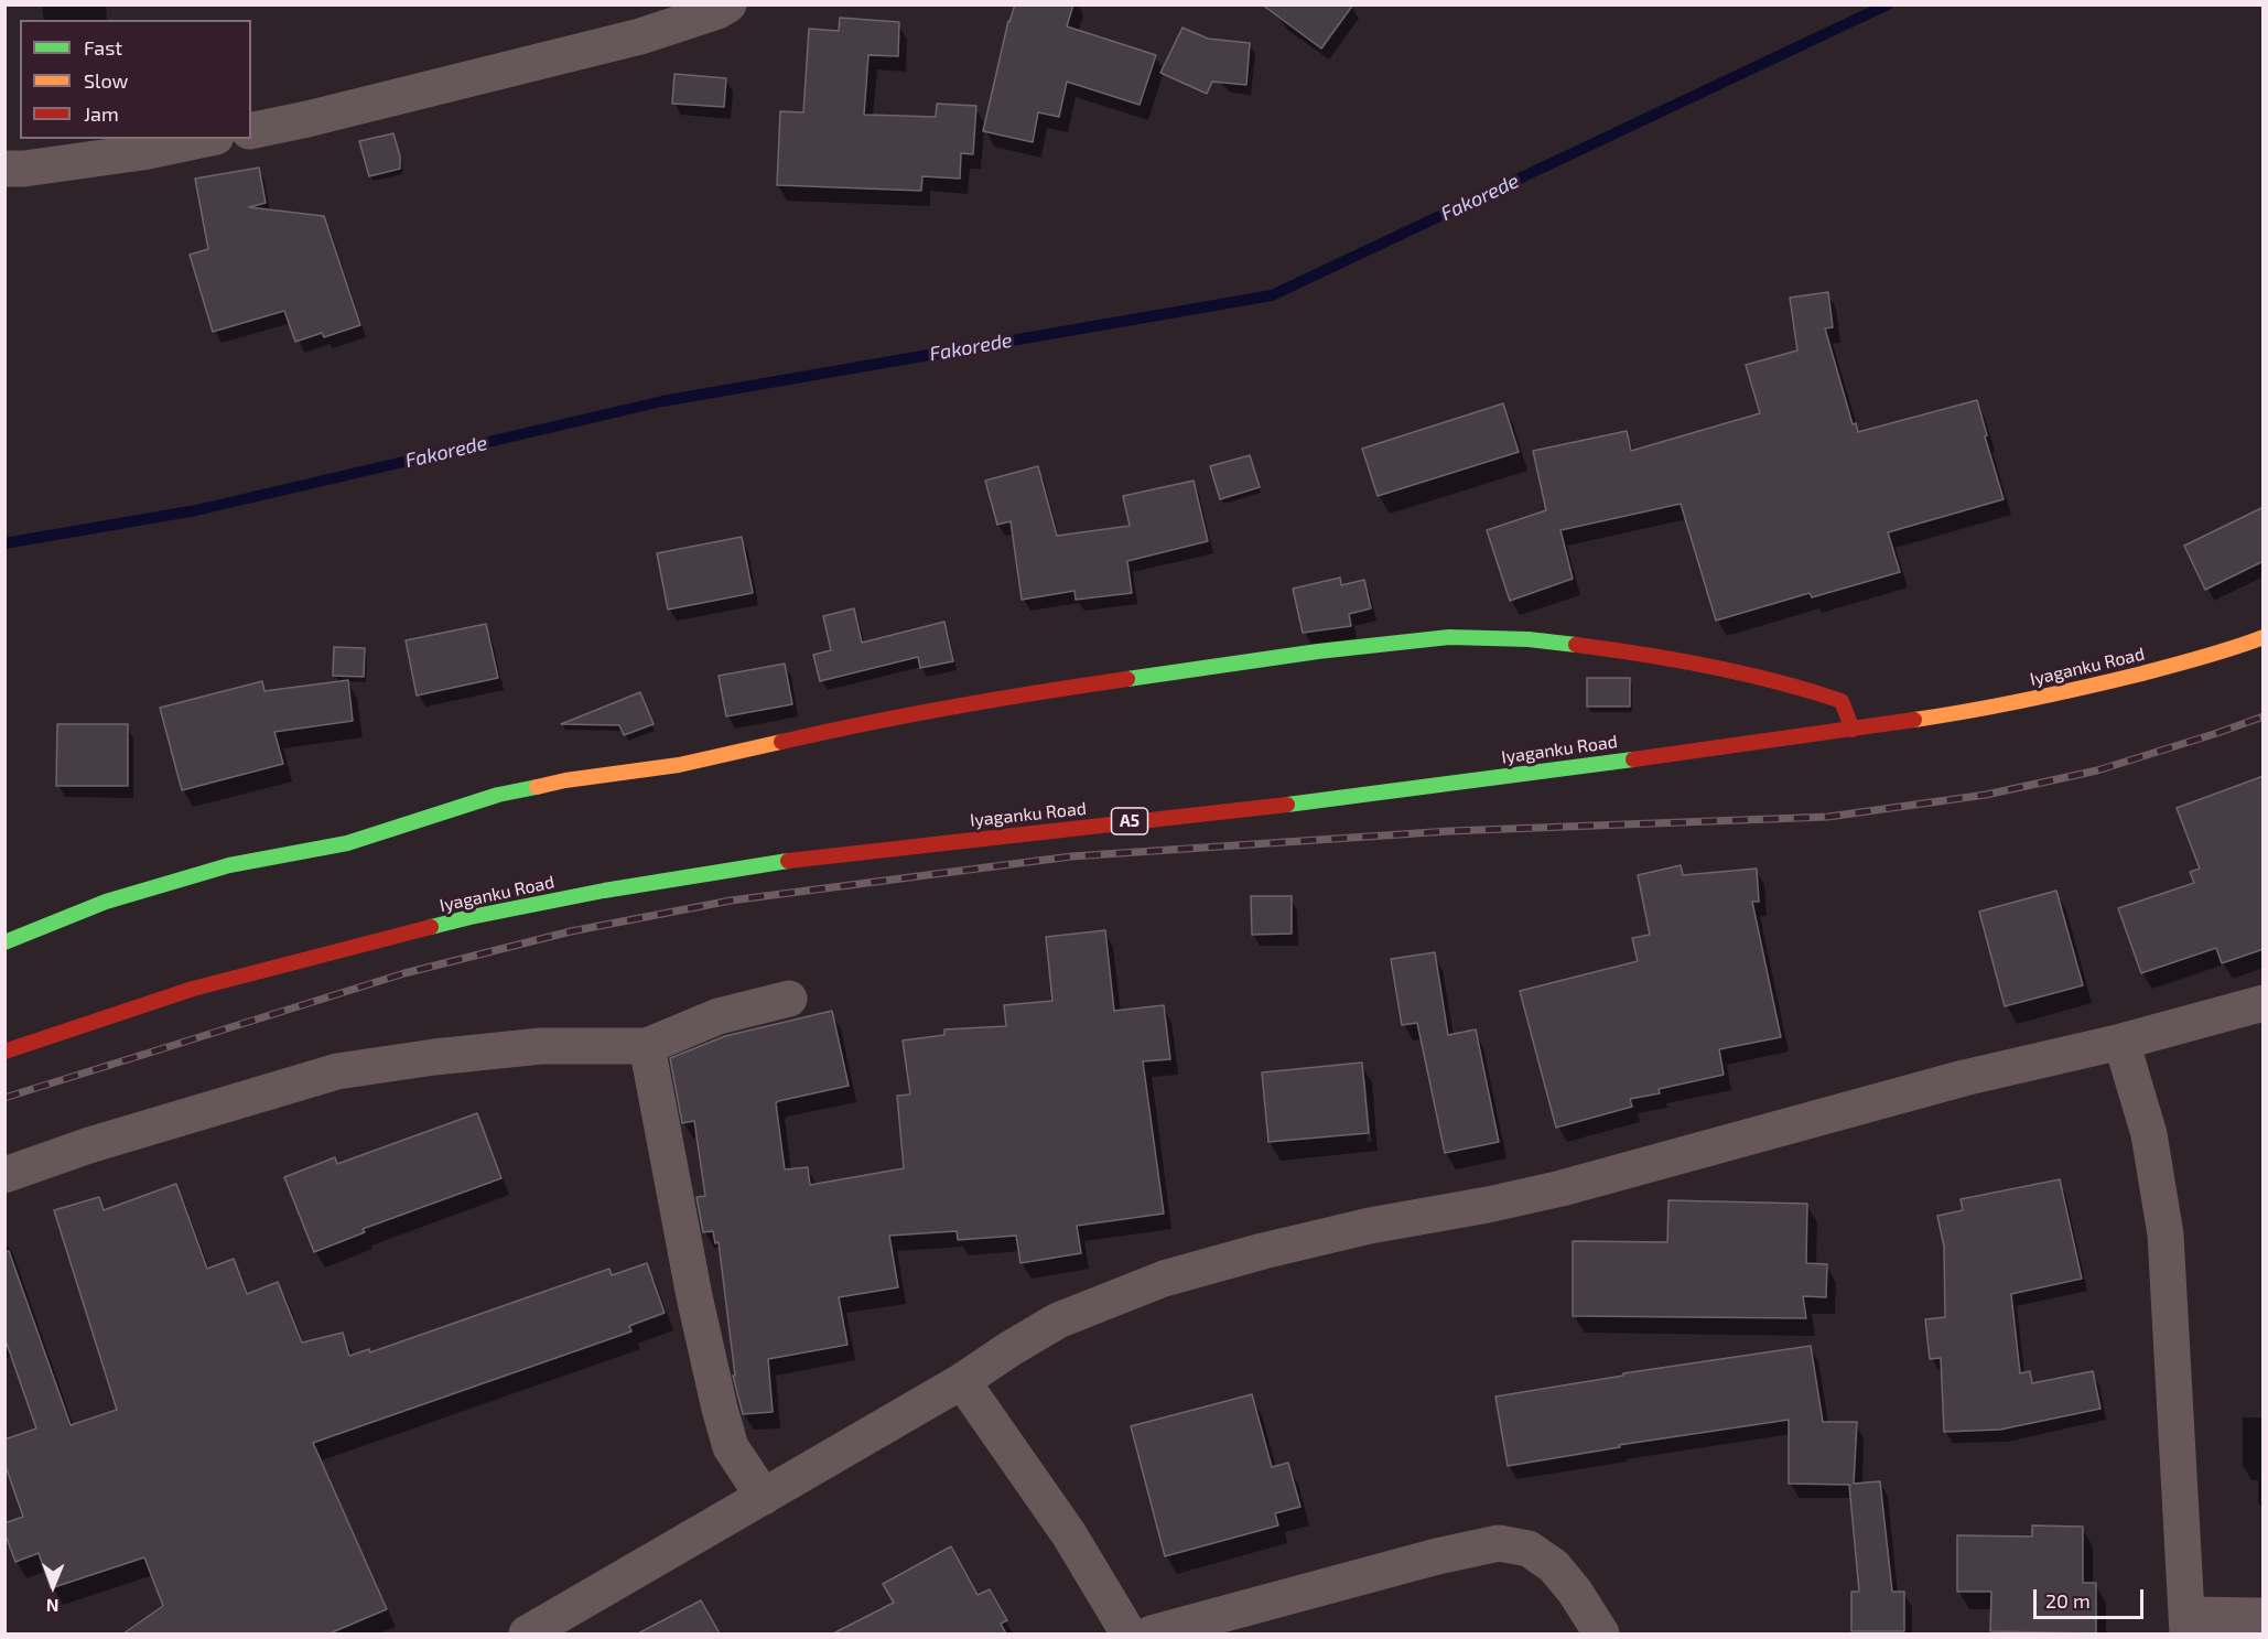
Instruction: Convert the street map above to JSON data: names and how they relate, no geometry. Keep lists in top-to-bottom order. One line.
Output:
{"streets":{"main road":["Iyaganku Road","A5"]},"water":["Fakorede"],"legend":["Fast","Slow","Jam"],"scale_bar":"20 m","north":"bottom"}
